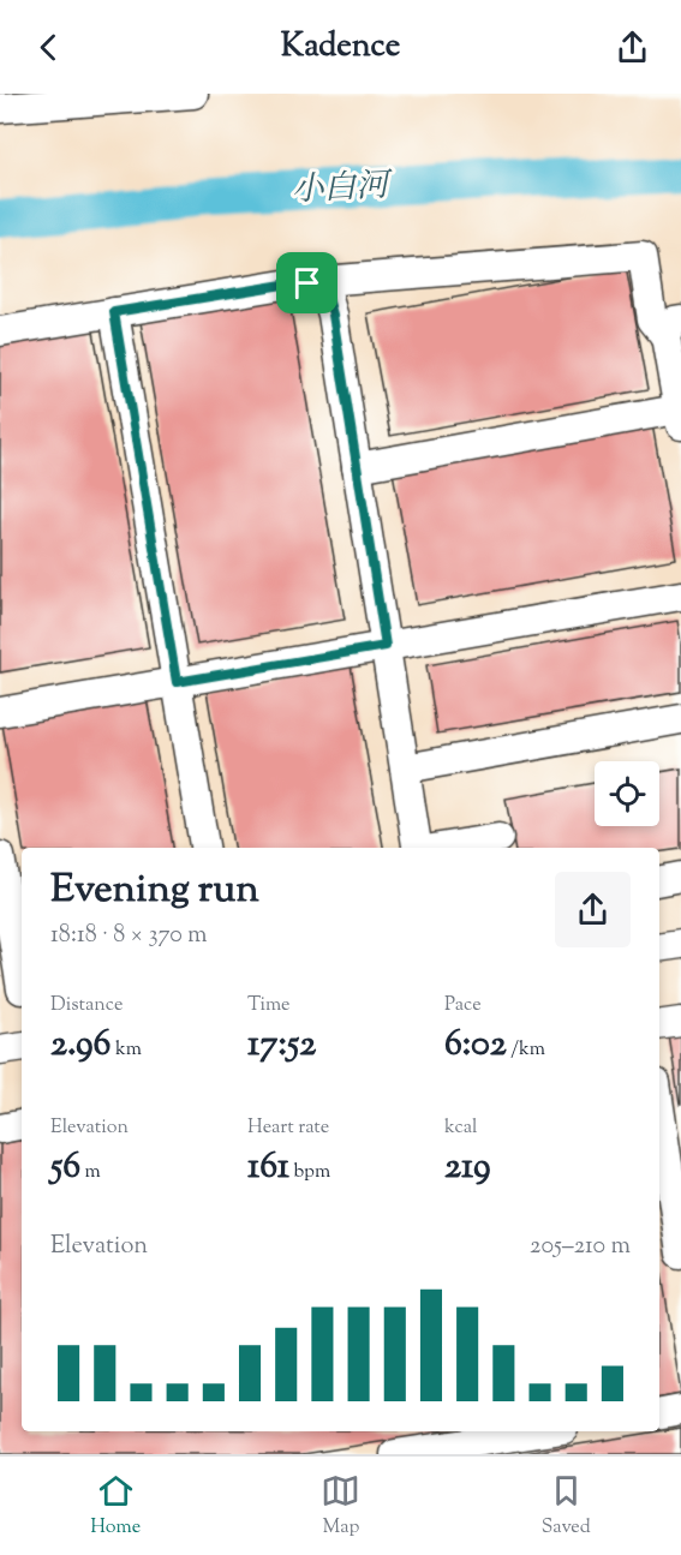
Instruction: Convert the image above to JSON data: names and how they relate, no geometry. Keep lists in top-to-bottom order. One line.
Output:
{"water":["小白河"],"page":{"header":"Kadence","heading":["Evening run","18:18 · 8 × 370 m"],"stats":[["Distance","2.96 km"],["Time","17:52"],["Pace","6:02 /km"],["Elevation","56 m"],["Heart rate","161 bpm"],["kcal","219"]],"chart":["Elevation","205–210 m"],"tabs":["Home","Map","Saved"]}}
